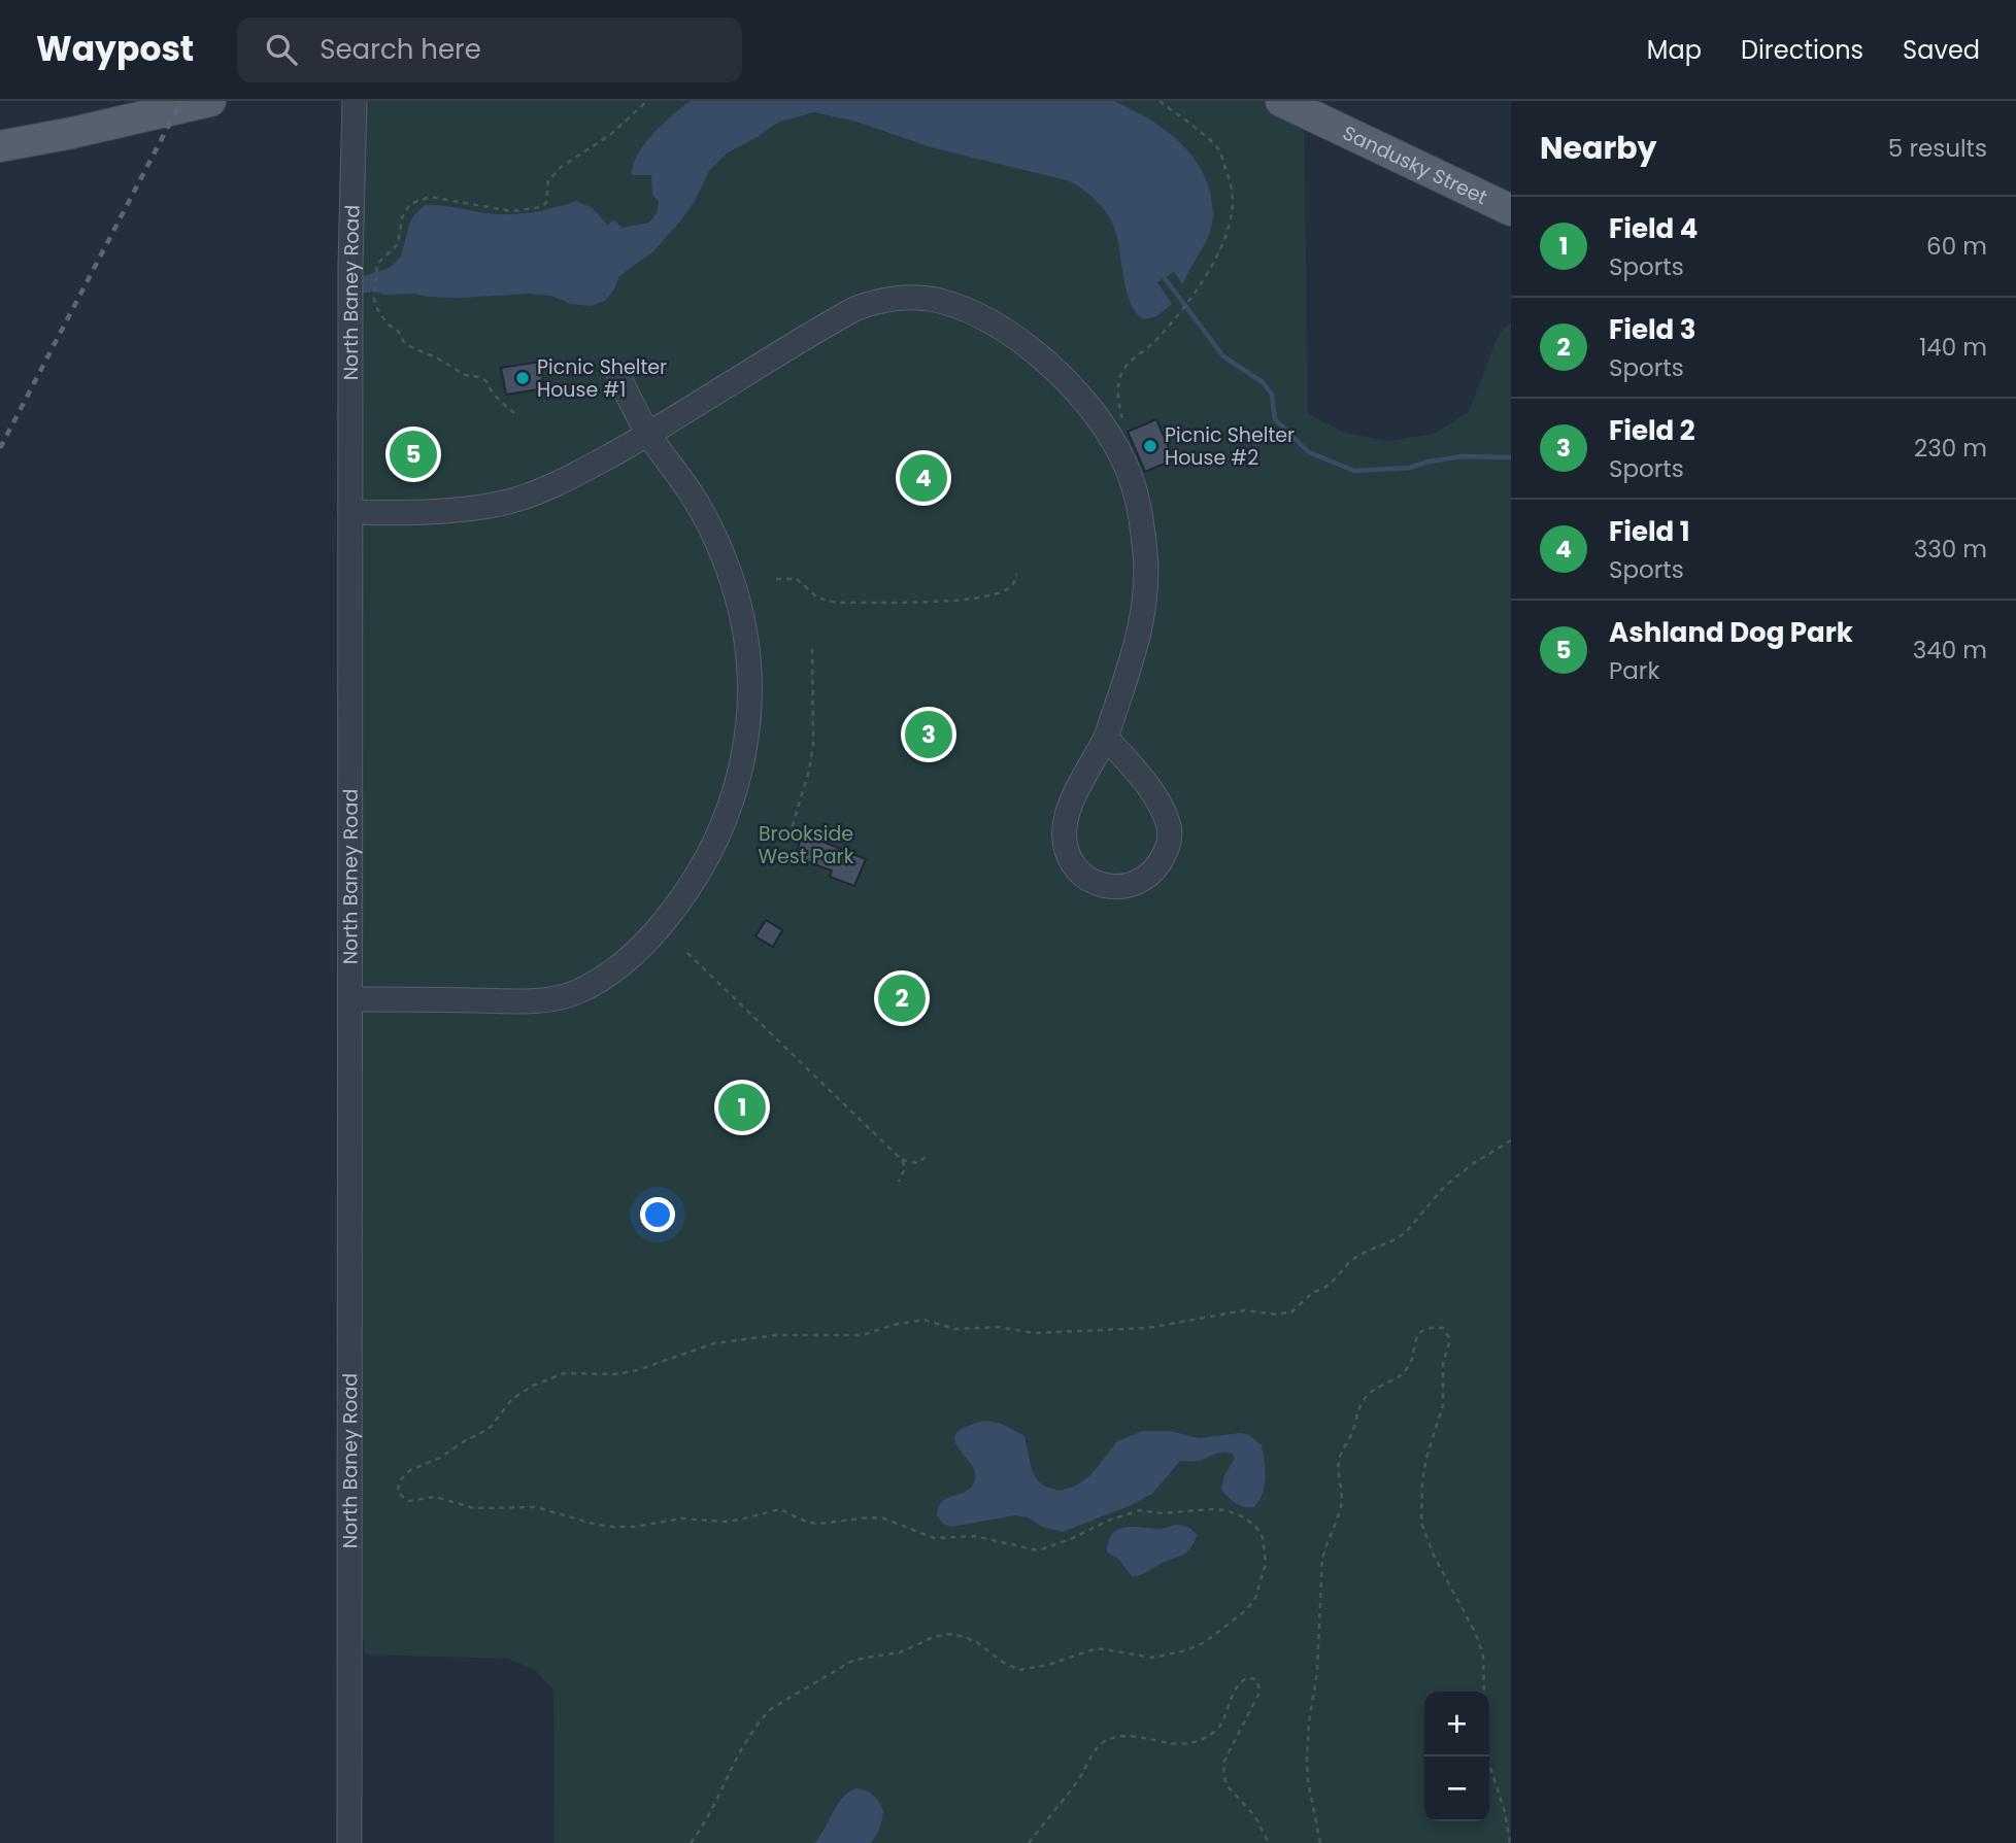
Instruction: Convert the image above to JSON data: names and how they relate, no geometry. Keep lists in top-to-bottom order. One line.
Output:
{"streets":{"main road":["Sandusky Street"],"street":["North Baney Road"]},"parks":["Brookside West Park"],"places":["Picnic Shelter House #1","Picnic Shelter House #2"],"page":{"header":"Waypost","search":"Search here","nav":["Map","Directions","Saved"],"heading":["Nearby","5 results"],"list":[{"mark":"1","name":"Field 4","note":"Sports","value":"60 m"},{"mark":"2","name":"Field 3","note":"Sports","value":"140 m"},{"mark":"3","name":"Field 2","note":"Sports","value":"230 m"},{"mark":"4","name":"Field 1","note":"Sports","value":"330 m"},{"mark":"5","name":"Ashland Dog Park","note":"Park","value":"340 m"}],"pins":["5","4","3","2","1"],"map_buttons":["+","−"]}}
